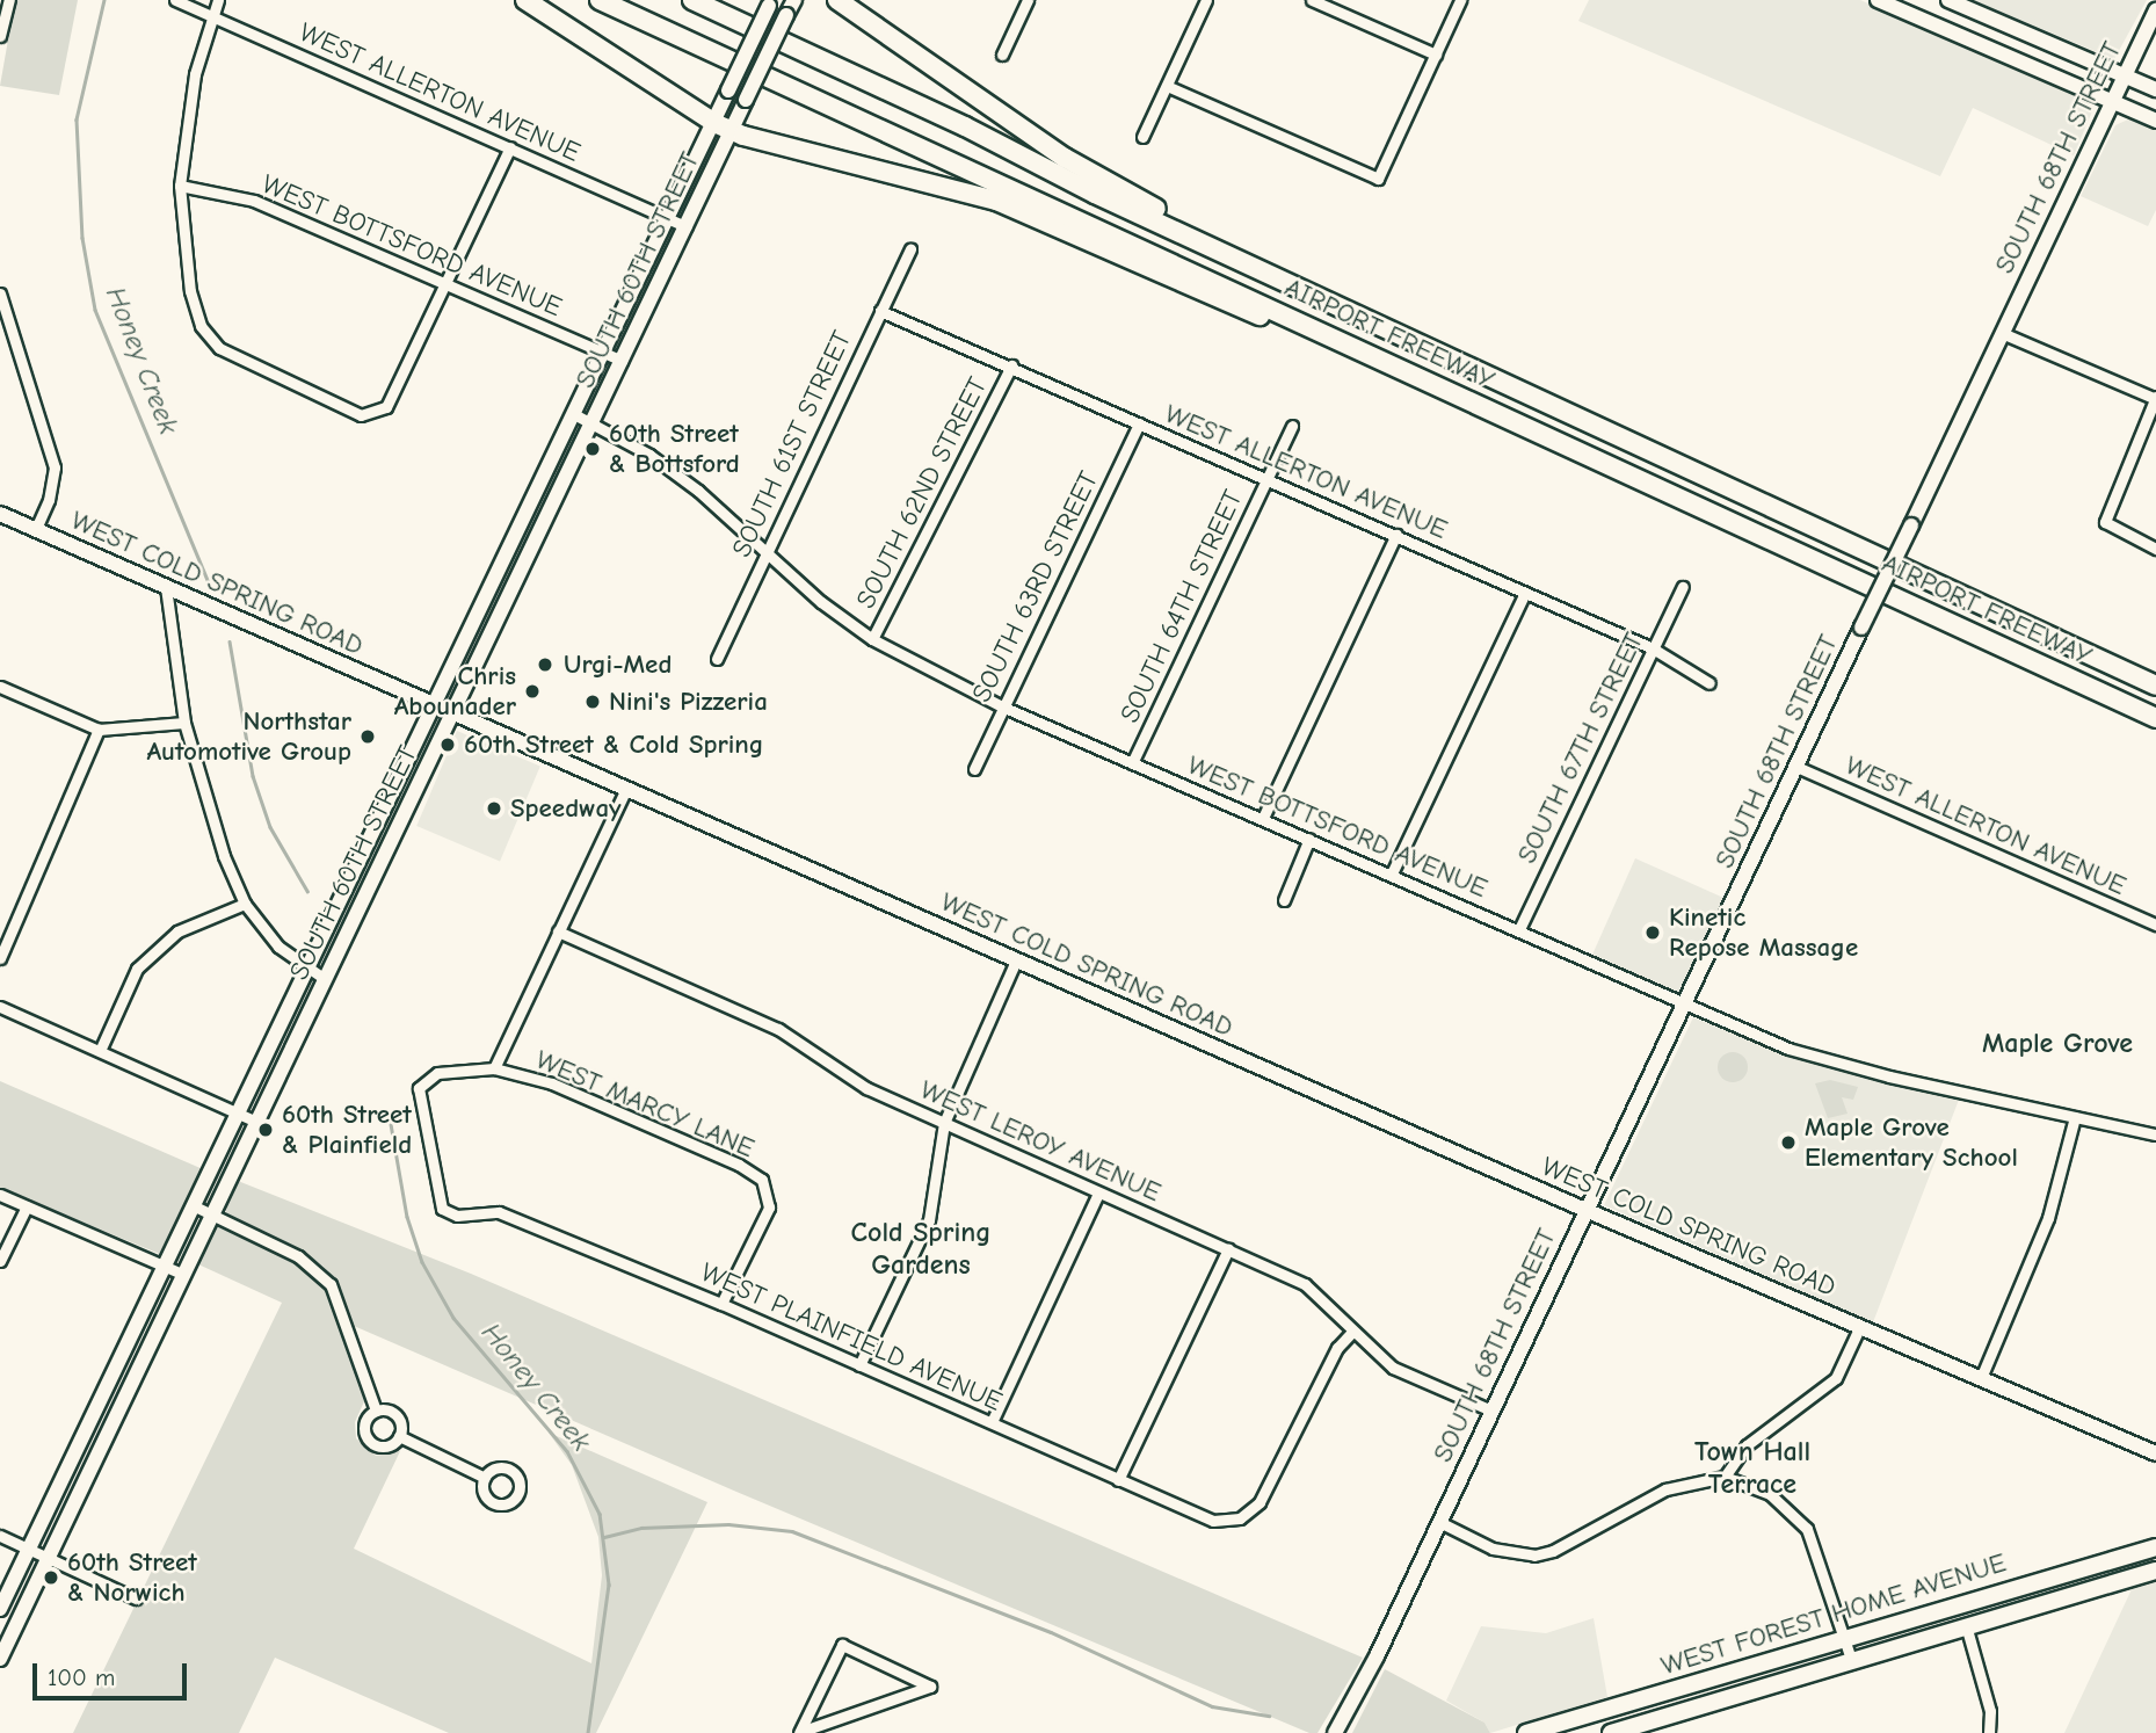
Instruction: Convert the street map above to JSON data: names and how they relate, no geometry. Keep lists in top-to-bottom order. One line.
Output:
{"streets":{"highway":["AIRPORT FREEWAY"],"main road":["WEST FOREST HOME AVENUE"],"street":["WEST ALLERTON AVENUE","SOUTH 68TH STREET","WEST BOTTSFORD AVENUE","SOUTH 60TH STREET","SOUTH 61ST STREET","SOUTH 62ND STREET","WEST COLD SPRING ROAD","SOUTH 63RD STREET","SOUTH 64TH STREET","SOUTH 67TH STREET","WEST MARCY LANE","WEST LEROY AVENUE","WEST PLAINFIELD AVENUE"]},"crossings":[["WEST ALLERTON AVENUE","SOUTH 68TH STREET"],["WEST ALLERTON AVENUE","SOUTH 60TH STREET"],["WEST ALLERTON AVENUE","SOUTH 61ST STREET"],["WEST ALLERTON AVENUE","SOUTH 62ND STREET"],["WEST ALLERTON AVENUE","SOUTH 63RD STREET"],["WEST ALLERTON AVENUE","SOUTH 64TH STREET"],["WEST ALLERTON AVENUE","SOUTH 67TH STREET"],["SOUTH 68TH STREET","WEST BOTTSFORD AVENUE"],["SOUTH 68TH STREET","WEST COLD SPRING ROAD"],["SOUTH 68TH STREET","WEST LEROY AVENUE"],["WEST BOTTSFORD AVENUE","SOUTH 60TH STREET"],["WEST BOTTSFORD AVENUE","SOUTH 61ST STREET"],["WEST BOTTSFORD AVENUE","SOUTH 62ND STREET"],["WEST BOTTSFORD AVENUE","SOUTH 63RD STREET"],["WEST BOTTSFORD AVENUE","SOUTH 64TH STREET"],["WEST BOTTSFORD AVENUE","SOUTH 67TH STREET"],["SOUTH 60TH STREET","WEST COLD SPRING ROAD"],["WEST MARCY LANE","WEST PLAINFIELD AVENUE"],["WEST LEROY AVENUE","WEST PLAINFIELD AVENUE"]],"districts":["Maple Grove","Cold Spring Gardens","Town Hall Terrace"],"water":["Honey Creek"],"places":["60th Street & Bottsford","Urgi-Med","Chris Abounader","Nini's Pizzeria","Northstar Automotive Group","60th Street & Cold Spring","Speedway","Kinetic Repose Massage","60th Street & Plainfield","Maple Grove Elementary School","60th Street & Norwich"],"scale_bar":"100 m"}
